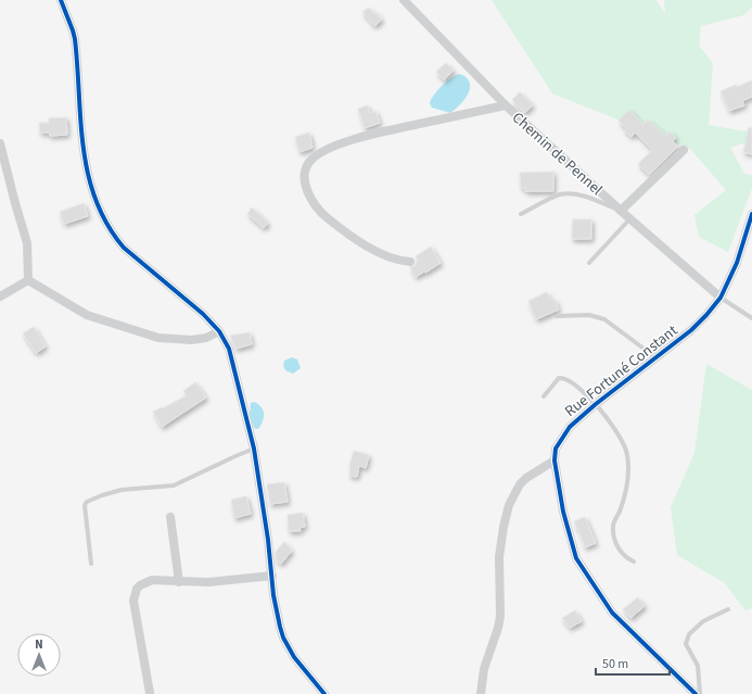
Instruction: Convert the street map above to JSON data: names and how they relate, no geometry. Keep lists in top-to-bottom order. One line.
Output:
{"streets":{"street":["Chemin de Pennel","Rue Fortuné Constant"]},"crossings":[["Chemin de Pennel","Rue Fortuné Constant"]],"scale_bar":"50 m","north":"top"}
